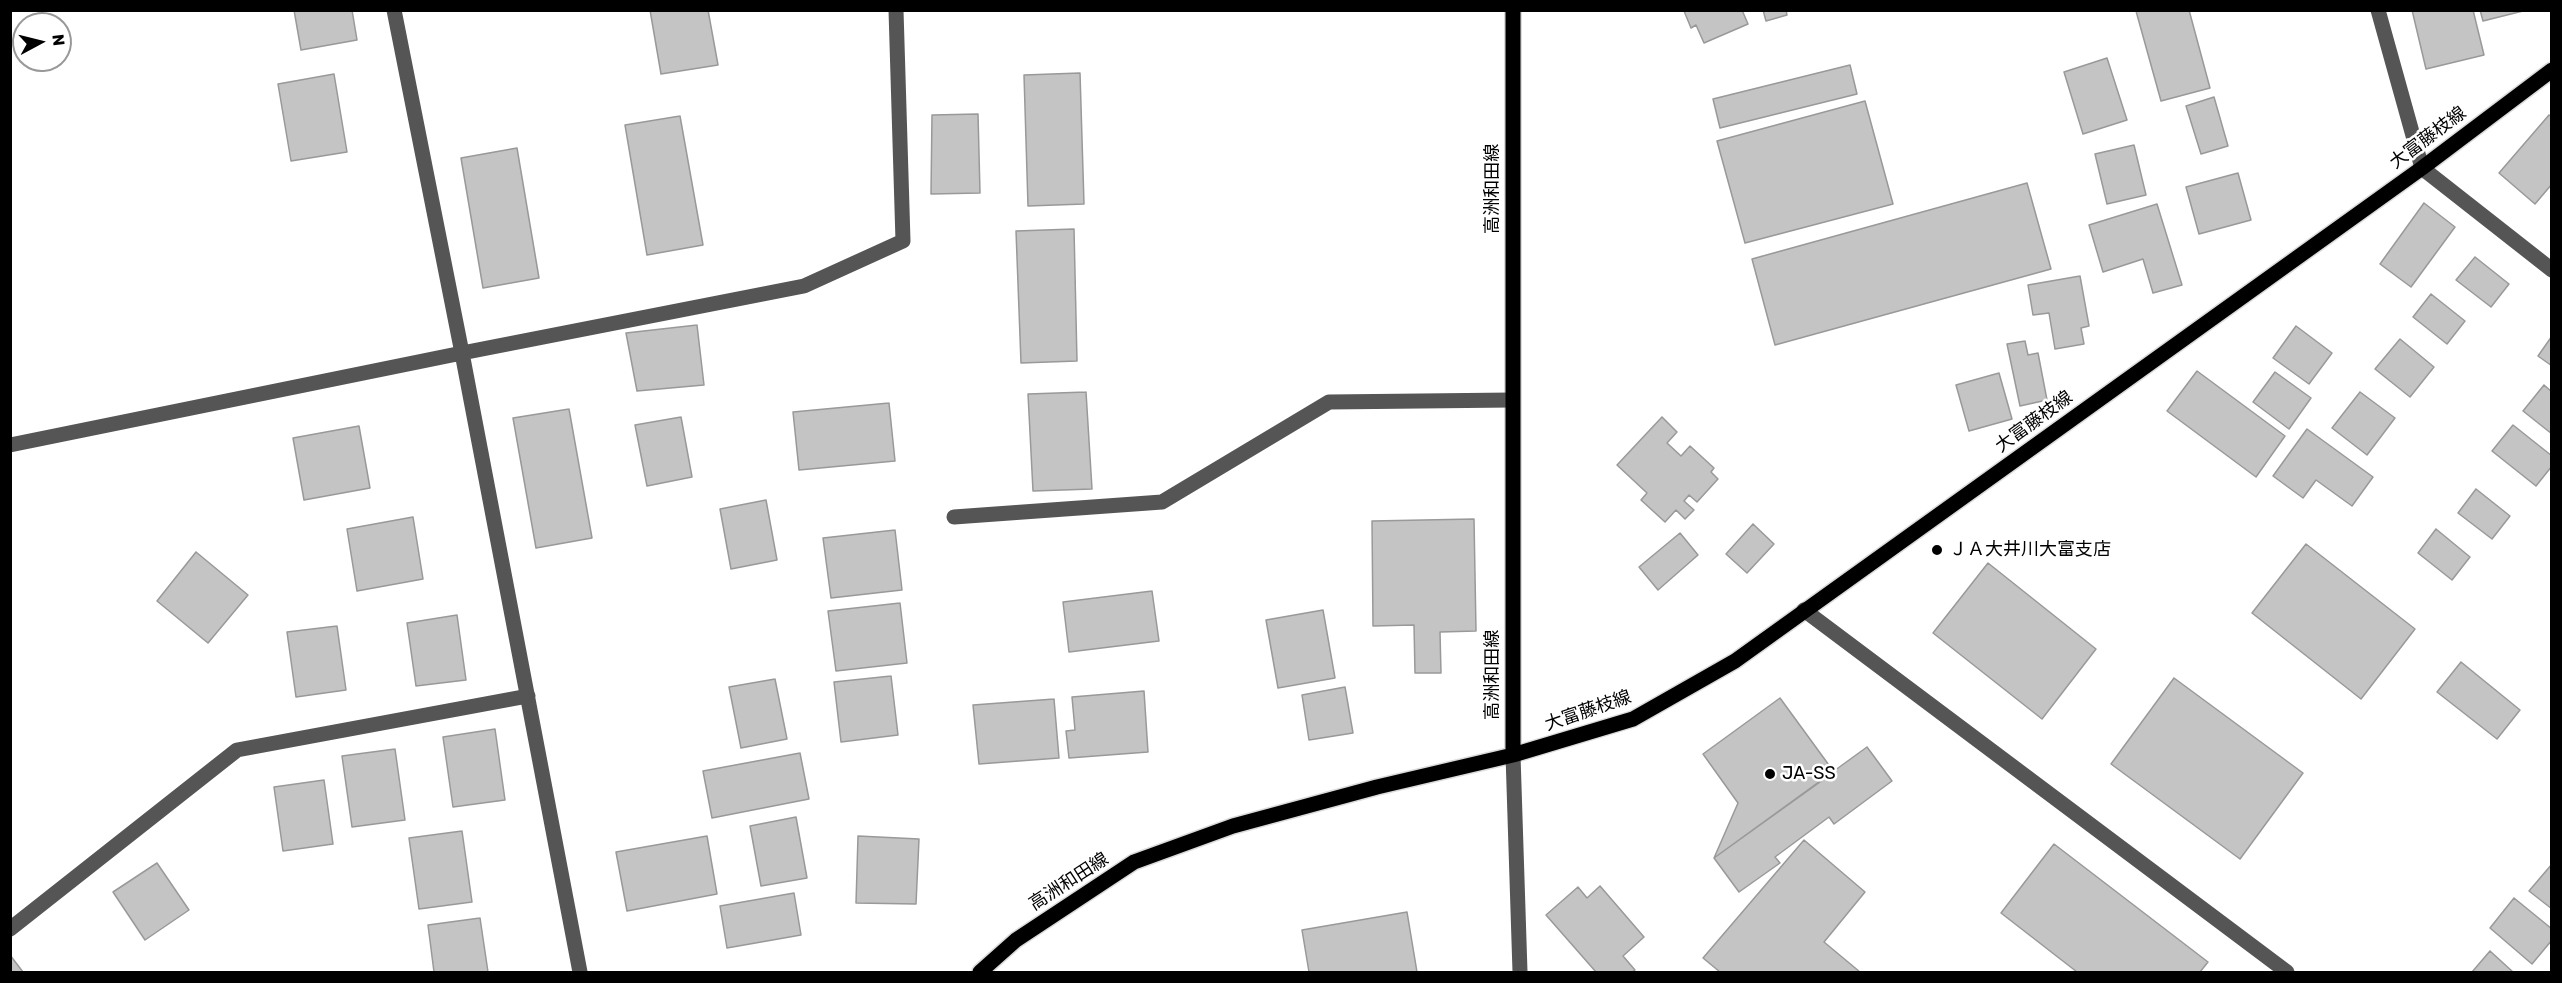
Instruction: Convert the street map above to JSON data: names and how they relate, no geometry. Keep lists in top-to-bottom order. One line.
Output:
{"streets":{"main road":["大富藤枝線","高洲和田線"]},"crossings":[["大富藤枝線","高洲和田線"]],"places":["ＪＡ大井川大富支店","JA-SS"],"north":"right"}
